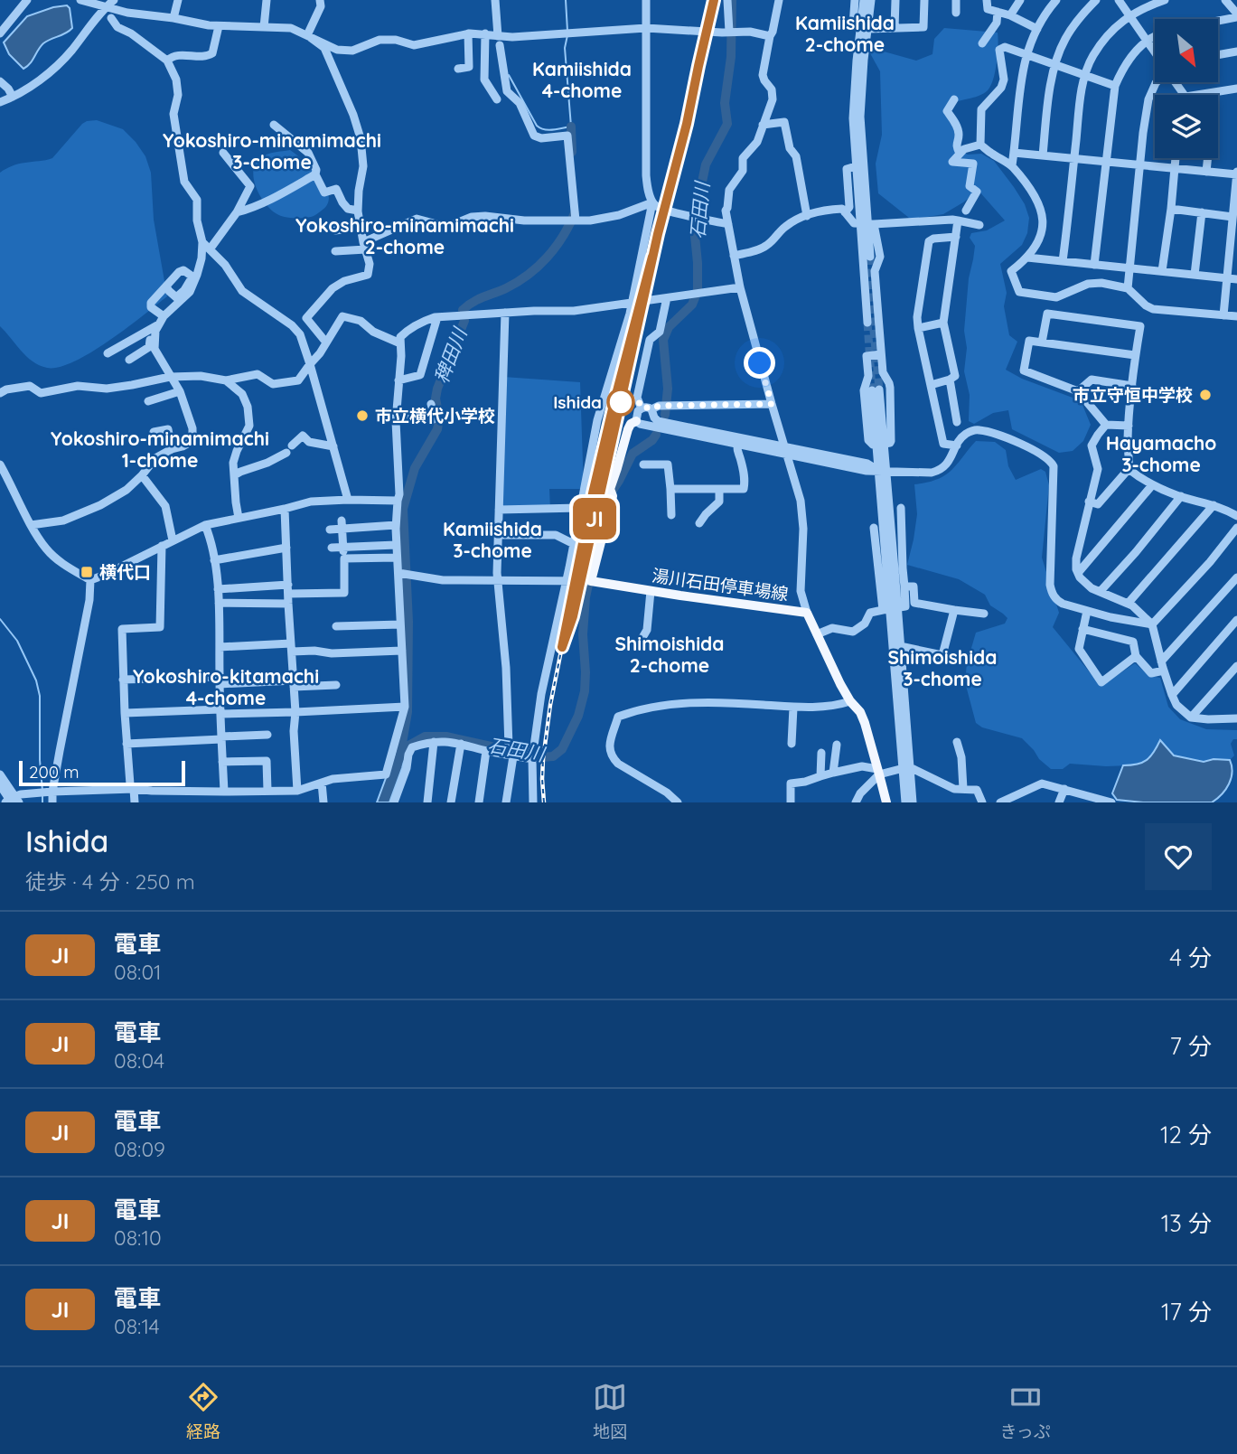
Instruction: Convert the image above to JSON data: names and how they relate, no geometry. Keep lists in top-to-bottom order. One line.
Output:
{"streets":{"main road":["湯川石田停車場線"]},"districts":["Kamiishida 2-chome","Kamiishida 4-chome","Yokoshiro-minamimachi 3-chome","Yokoshiro-minamimachi 2-chome","Yokoshiro-minamimachi 1-chome","Hayamacho 3-chome","Kamiishida 3-chome","Shimoishida 2-chome","Shimoishida 3-chome","Yokoshiro-kitamachi 4-chome"],"water":["石田川","稗田川"],"places":{"other":["市立守恒中学校","Ishida","市立横代小学校"],"transit":["横代口"]},"scale_bar":"200 m","north":"bottom right","page":{"on_map":"JI","scale":"200 m","heading":["Ishida","徒歩 · 4 分 · 250 m"],"list":[{"mark":"JI","name":"電車","note":"08:01","value":"4 分"},{"mark":"JI","name":"電車","note":"08:04","value":"7 分"},{"mark":"JI","name":"電車","note":"08:09","value":"12 分"},{"mark":"JI","name":"電車","note":"08:10","value":"13 分"},{"mark":"JI","name":"電車","note":"08:14","value":"17 分"}],"tabs":["経路","地図","きっぷ"]}}
